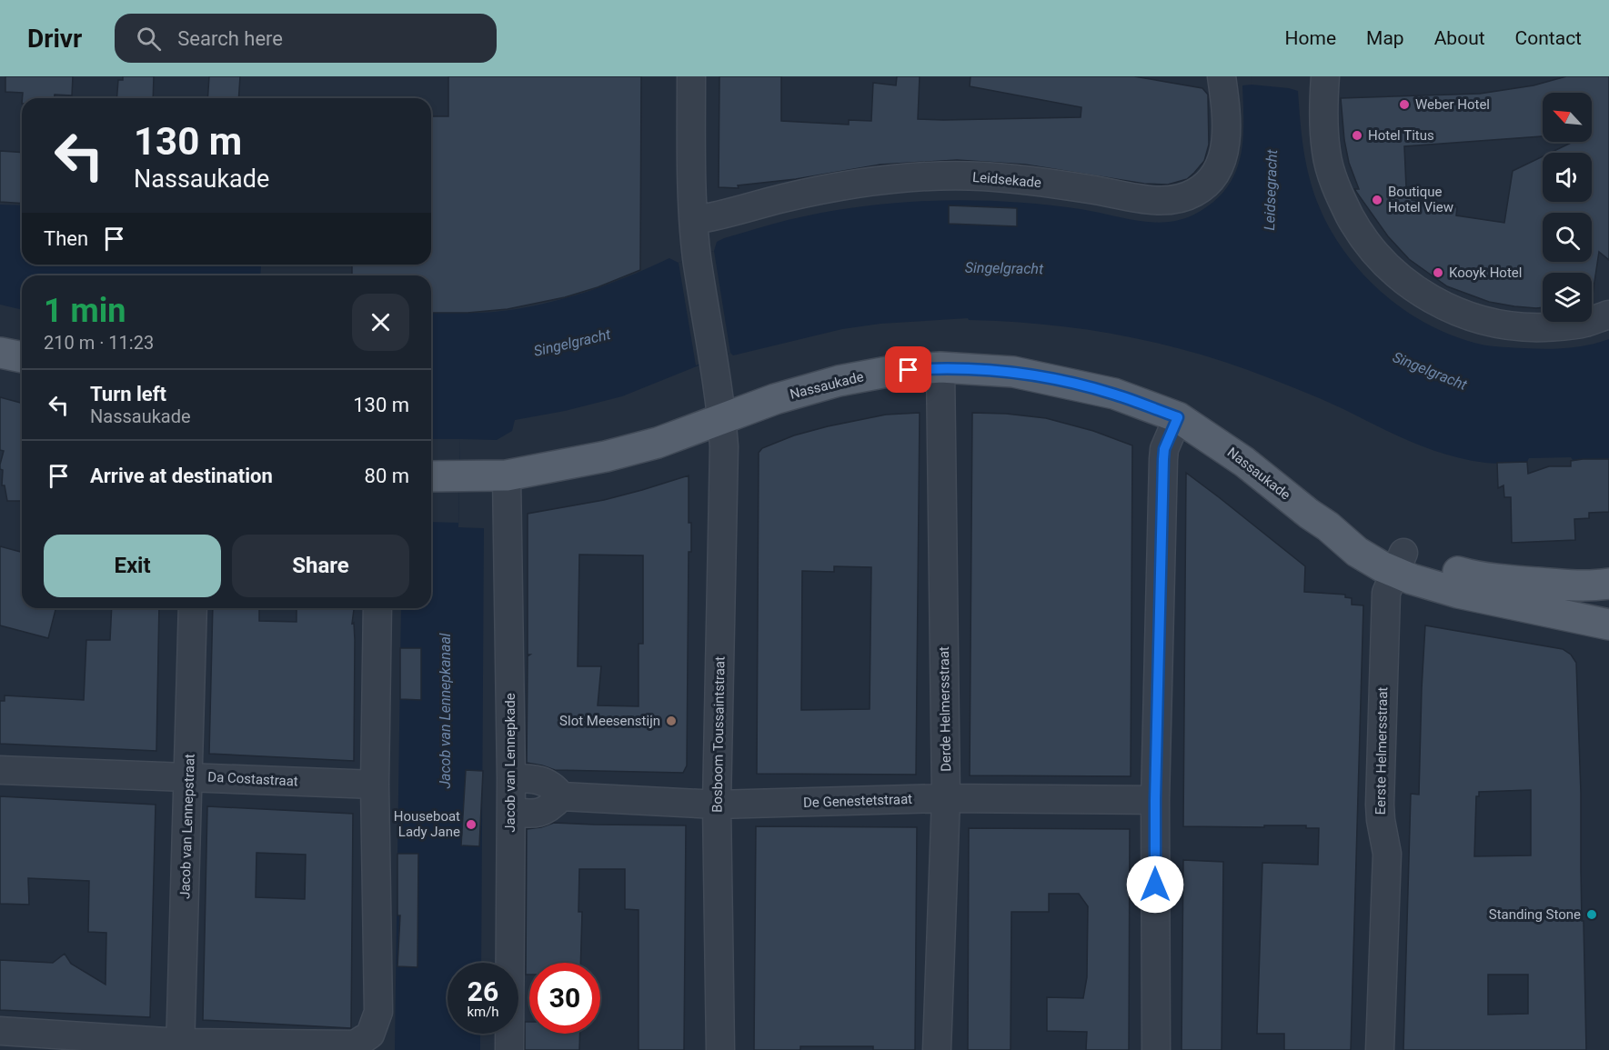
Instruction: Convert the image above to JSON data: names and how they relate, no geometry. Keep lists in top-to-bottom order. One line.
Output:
{"streets":{"main road":["Nassaukade"],"street":["Leidsekade","Derde Helmersstraat","Bosboom Toussaintstraat","Eerste Helmersstraat","Jacob van Lennepkade","Da Costastraat","De Genestetstraat","Jacob van Lennepstraat"]},"crossings":[["Leidsekade","Bosboom Toussaintstraat"],["Nassaukade","Derde Helmersstraat"],["Nassaukade","Bosboom Toussaintstraat"],["Nassaukade","Eerste Helmersstraat"],["Nassaukade","Jacob van Lennepkade"],["Derde Helmersstraat","De Genestetstraat"],["Bosboom Toussaintstraat","De Genestetstraat"],["Da Costastraat","Jacob van Lennepstraat"]],"water":["Leidsegracht","Singelgracht","Jacob van Lennepkanaal"],"places":["Weber Hotel","Hotel Titus","Boutique Hotel View","Kooyk Hotel","Slot Meesenstijn","Houseboat Lady Jane","Standing Stone"],"north":"top left","page":{"header":"Drivr","search":"Search here","nav":["Home","Map","About","Contact"],"turn":["130 m","Nassaukade"],"then":"Then","heading":["1 min","210 m · 11:23"],"list":[{"name":"Turn left","note":"Nassaukade","value":"130 m"},{"name":"Arrive at destination","value":"80 m"}],"buttons":["Exit","Share"],"speed":"26 km/h","limit":"30"}}
